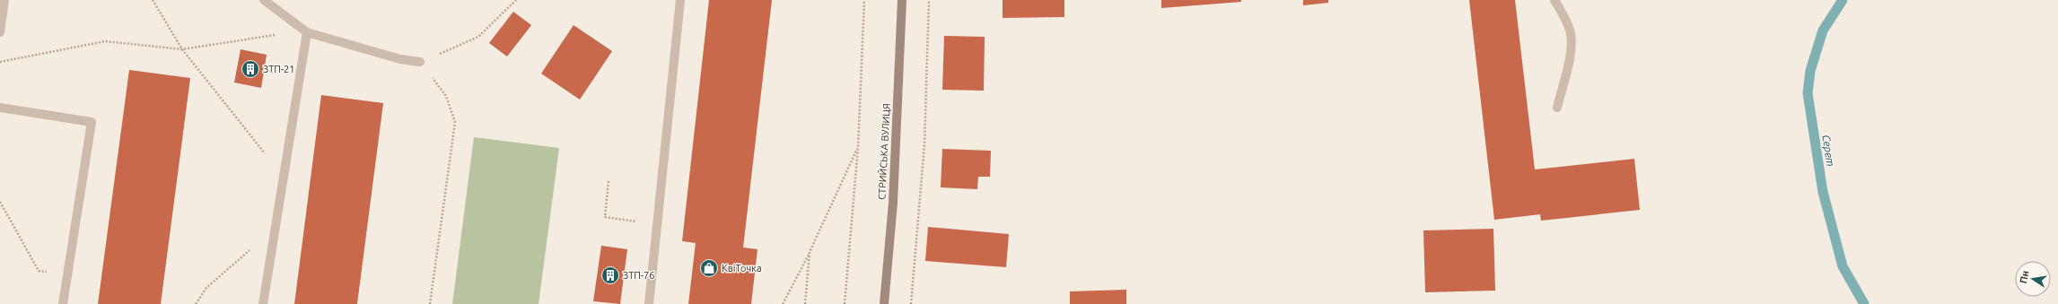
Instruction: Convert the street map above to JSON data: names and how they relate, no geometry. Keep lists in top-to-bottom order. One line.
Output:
{"streets":{"main road":["СТРИЙСЬКА ВУЛИЦЯ"]},"water":["Серет"],"places":{"building":["ЗТП-21","ЗТП-76"],"shop":["КвіТочка"]},"north":"left"}
